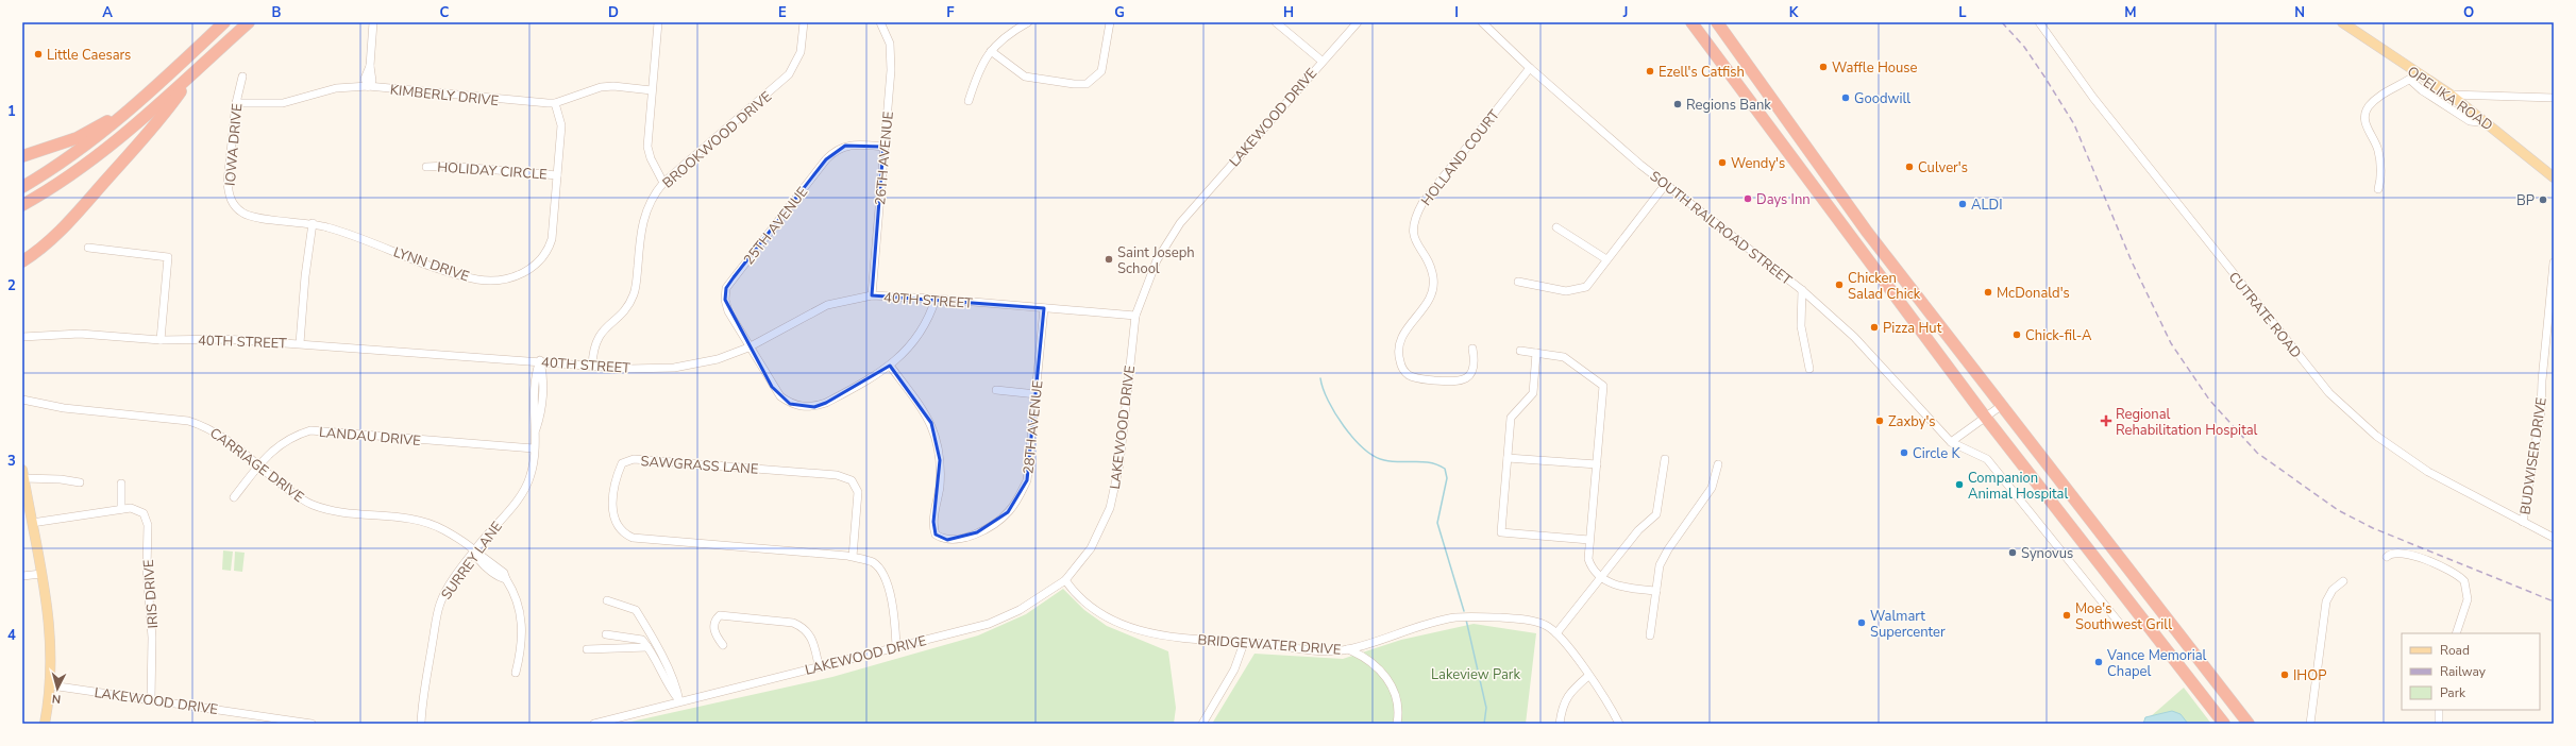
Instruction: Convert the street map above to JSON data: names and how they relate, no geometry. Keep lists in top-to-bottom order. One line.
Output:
{"streets":{"main road":["OPELIKA ROAD"],"street":["KIMBERLY DRIVE","LAKEWOOD DRIVE","BROOKWOOD DRIVE","IOWA DRIVE","HOLLAND COURT","26TH AVENUE","HOLIDAY CIRCLE","25TH AVENUE","SOUTH RAILROAD STREET","LYNN DRIVE","40TH STREET","CUTRATE ROAD","28TH AVENUE","LANDAU DRIVE","BUDWISER DRIVE","CARRIAGE DRIVE","SAWGRASS LANE","SURREY LANE","IRIS DRIVE","BRIDGEWATER DRIVE"]},"crossings":[["KIMBERLY DRIVE","IOWA DRIVE"],["KIMBERLY DRIVE","LYNN DRIVE"],["LAKEWOOD DRIVE","40TH STREET"],["LAKEWOOD DRIVE","SAWGRASS LANE"],["LAKEWOOD DRIVE","IRIS DRIVE"],["LAKEWOOD DRIVE","BRIDGEWATER DRIVE"],["BROOKWOOD DRIVE","40TH STREET"],["IOWA DRIVE","LYNN DRIVE"],["HOLLAND COURT","SOUTH RAILROAD STREET"],["26TH AVENUE","25TH AVENUE"],["26TH AVENUE","40TH STREET"],["HOLIDAY CIRCLE","LYNN DRIVE"],["25TH AVENUE","40TH STREET"],["25TH AVENUE","28TH AVENUE"],["40TH STREET","28TH AVENUE"],["40TH STREET","SURREY LANE"],["CUTRATE ROAD","BUDWISER DRIVE"],["LANDAU DRIVE","CARRIAGE DRIVE"],["LANDAU DRIVE","SURREY LANE"],["CARRIAGE DRIVE","SURREY LANE"]],"parks":["Lakeview Park"],"places":{"other":["Little Caesars","Waffle House","Ezell's Catfish","Goodwill","Regions Bank","Wendy's","Culver's","Days Inn","BP","ALDI","Saint Joseph School","Chicken Salad Chick","McDonald's","Pizza Hut","Chick-fil-A","Zaxby's","Circle K","Companion Animal Hospital","Synovus","Moe's Southwest Grill","Walmart Supercenter","Vance Memorial Chapel","IHOP"],"health":["Regional Rehabilitation Hospital"]},"legend":["Road","Railway","Park"],"north":"bottom","grid":{"columns":["A","B","C","D","E","F","G","H","I","J","K","L","M","N","O"],"rows":["1","2","3","4"]}}
